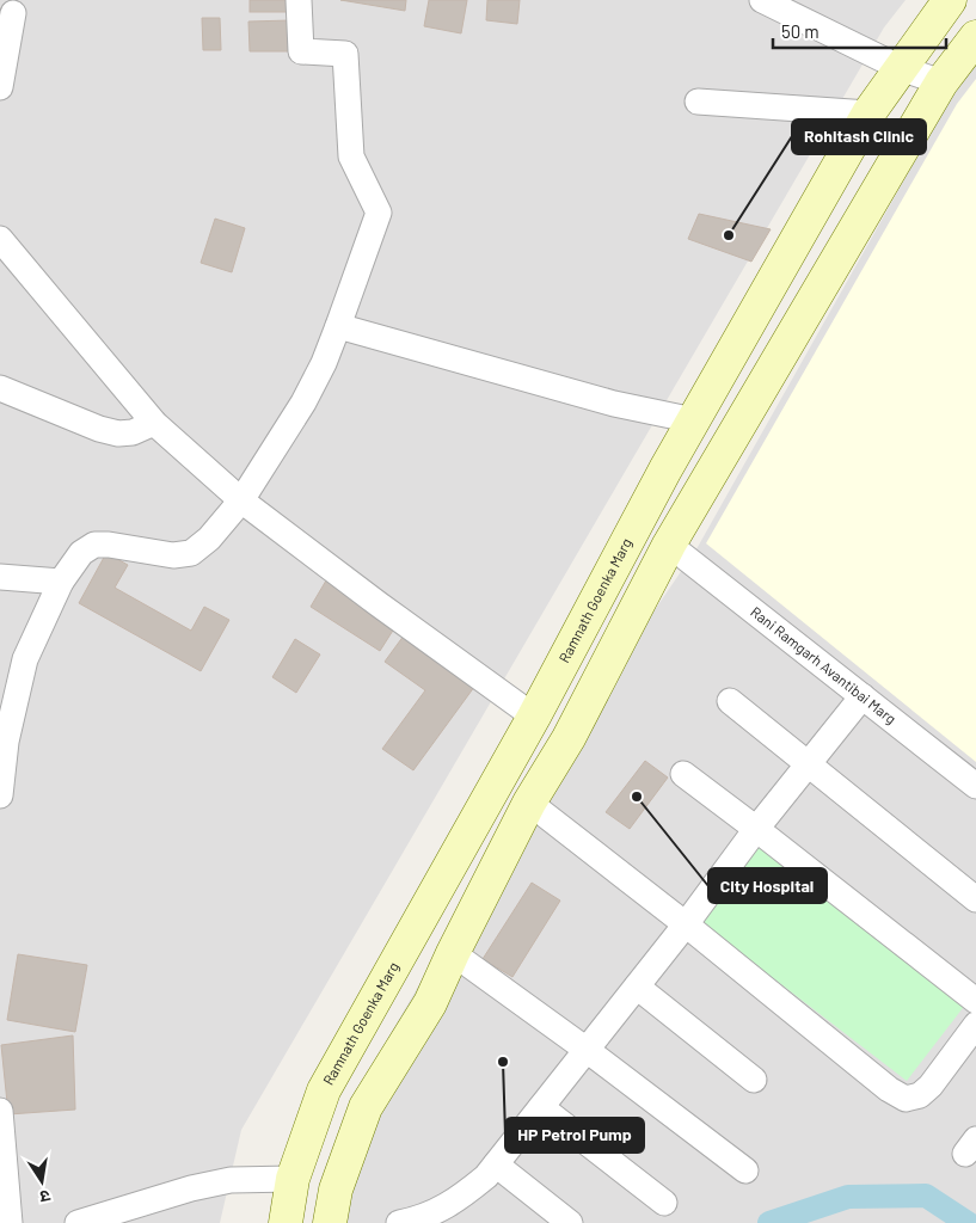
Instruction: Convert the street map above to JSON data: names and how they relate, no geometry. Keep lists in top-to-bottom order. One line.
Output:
{"streets":{"street":["Ramnath Goenka Marg","Rani Ramgarh Avantibai Marg"]},"places":["Rohitash Clinic","City Hospital","HP Petrol Pump"],"scale_bar":"50 m","north":"bottom"}
